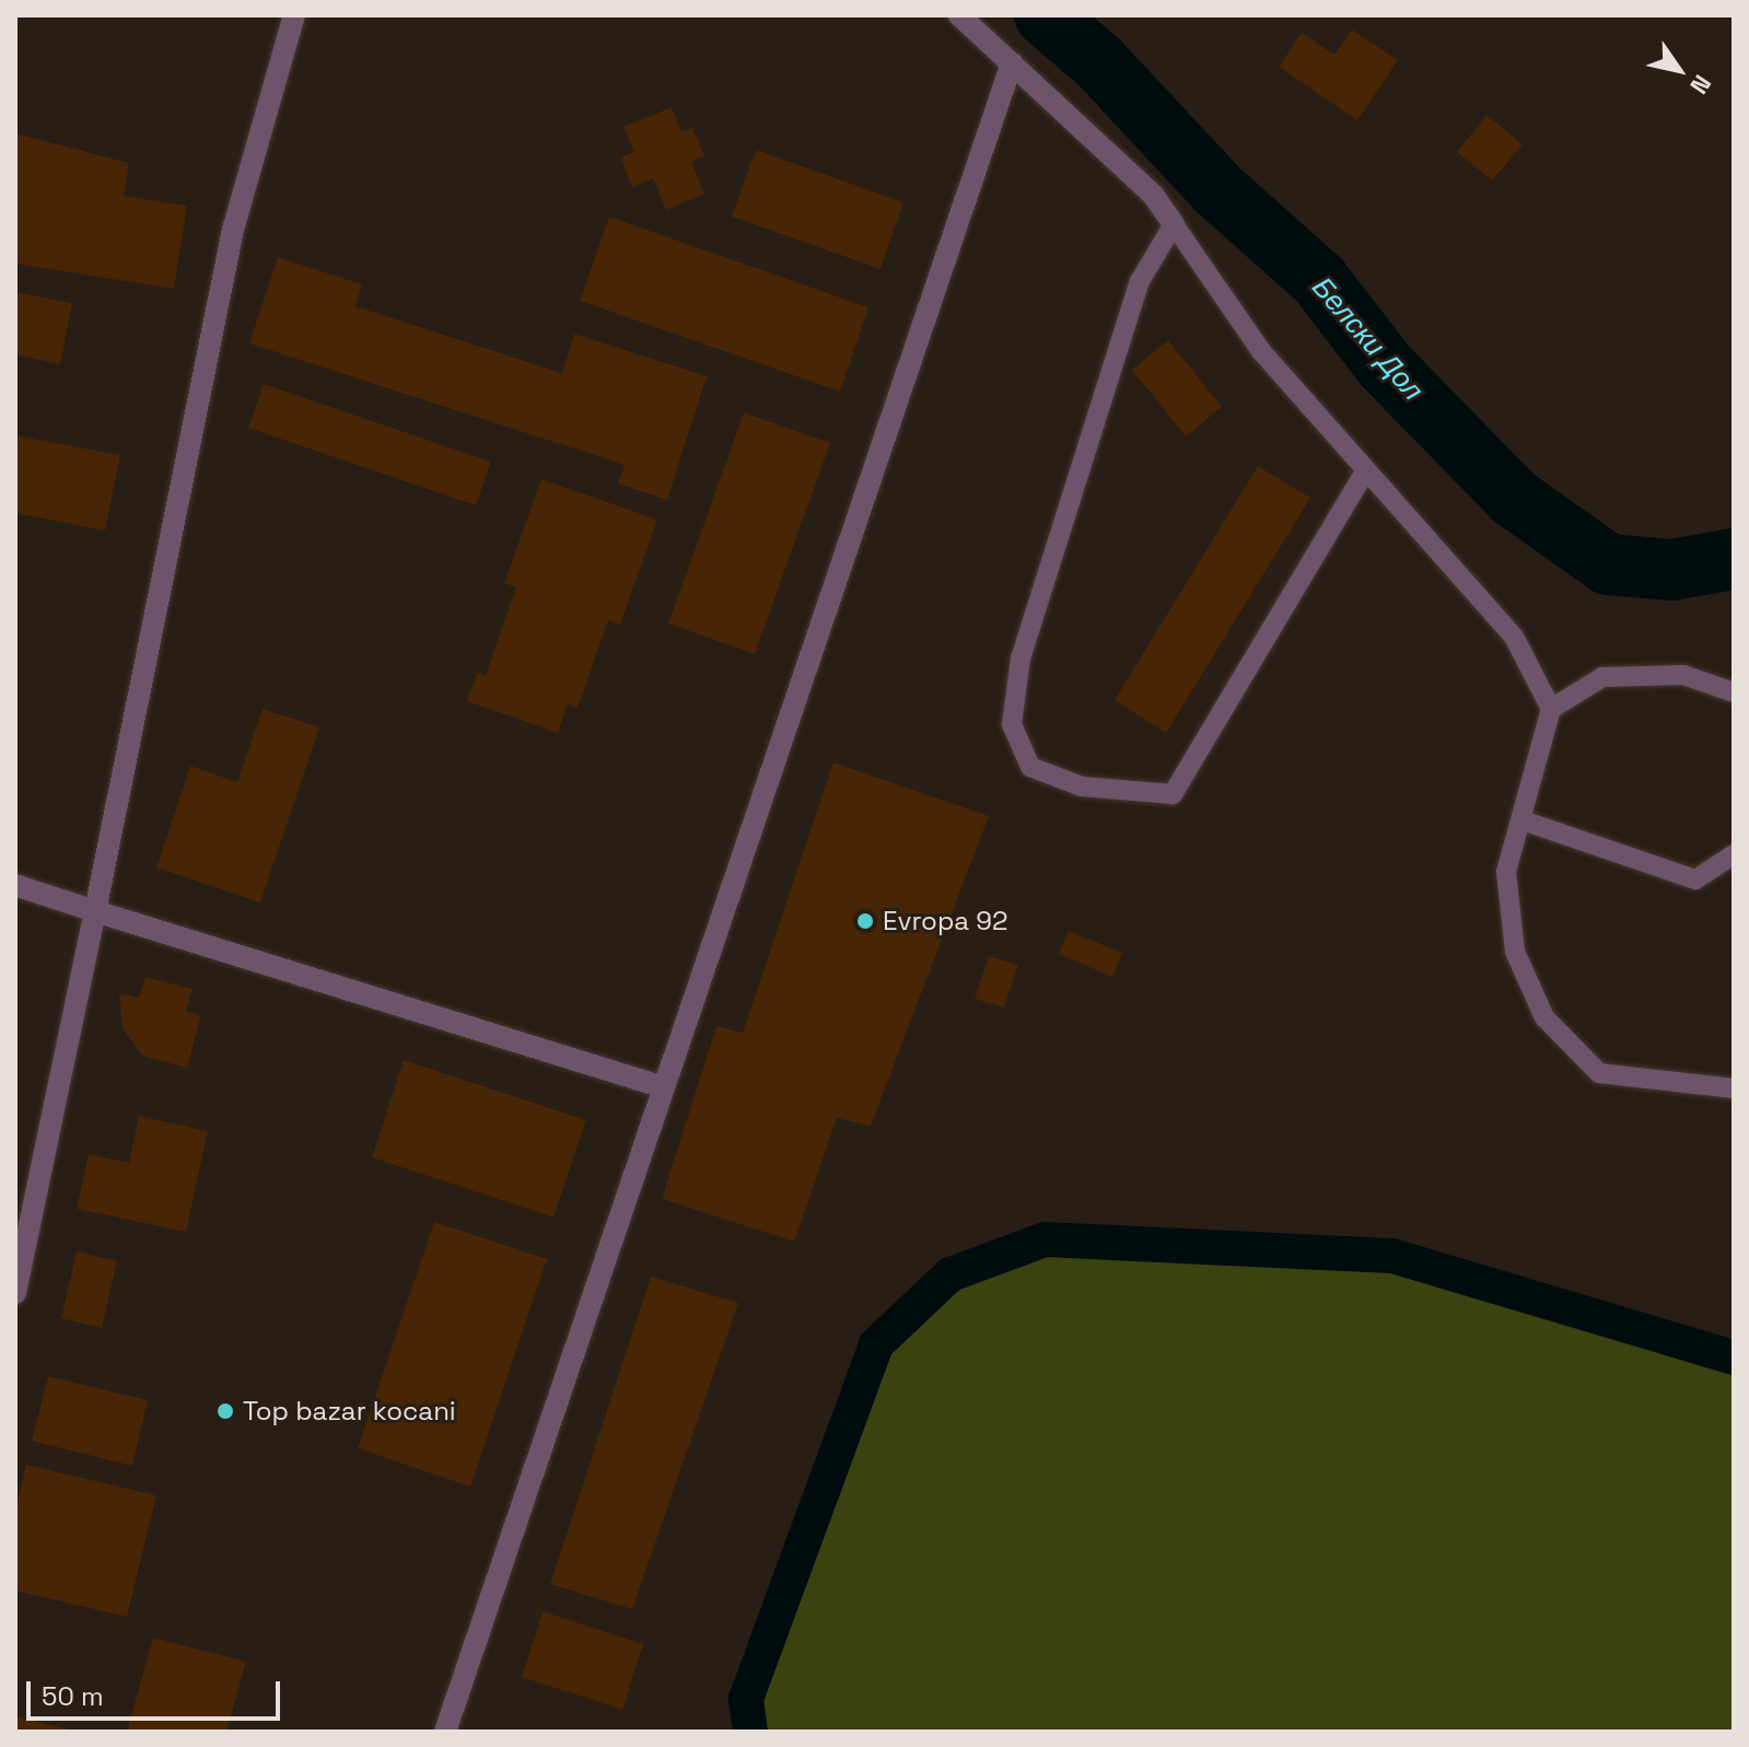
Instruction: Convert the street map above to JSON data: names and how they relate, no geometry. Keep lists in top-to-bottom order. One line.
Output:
{"water":["Белски Дол"],"places":["Evropa 92","Top bazar kocani"],"scale_bar":"50 m","north":"bottom right"}
